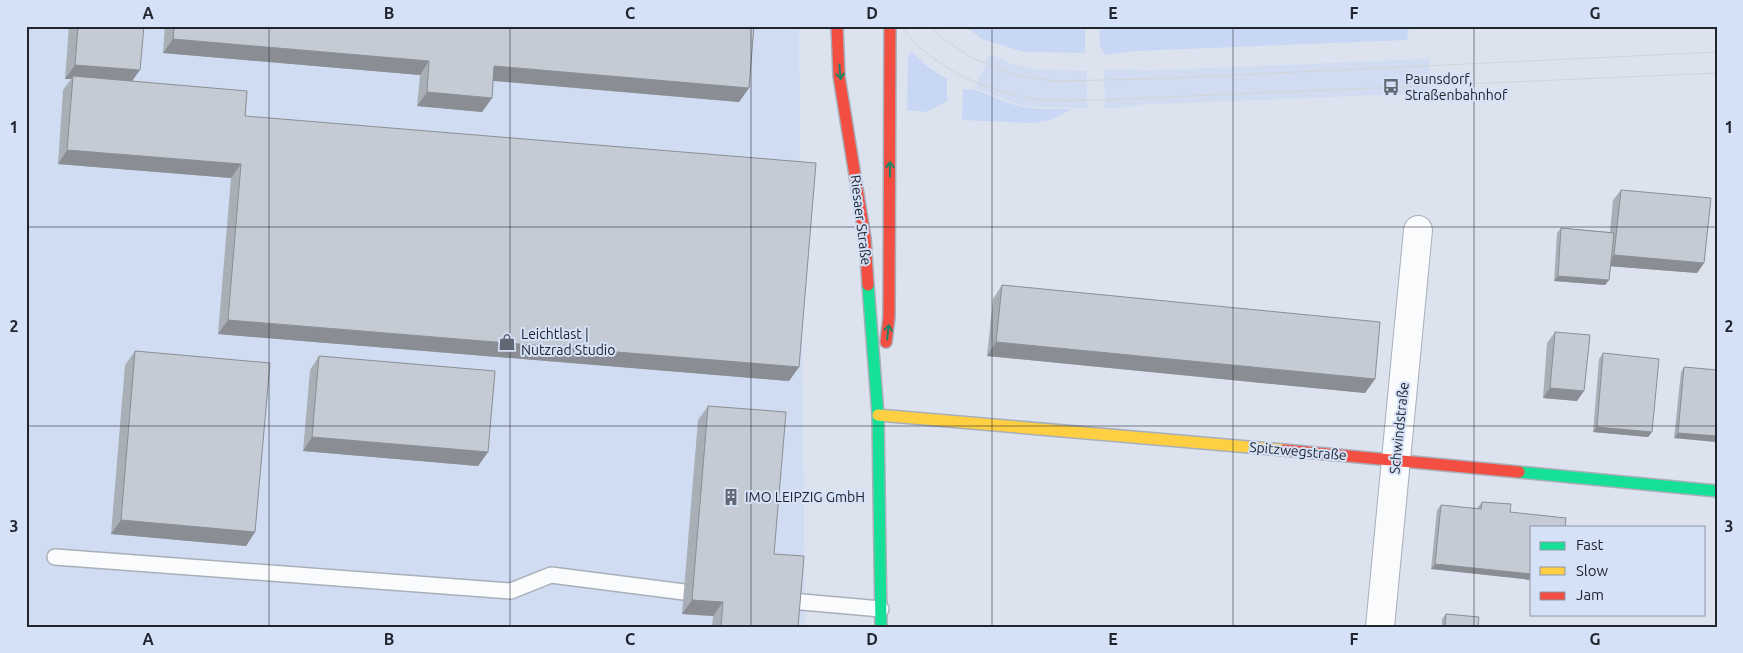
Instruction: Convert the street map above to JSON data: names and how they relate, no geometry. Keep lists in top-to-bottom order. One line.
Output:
{"streets":{"main road":["Riesaer Straße","Spitzwegstraße"],"street":["Schwindstraße"]},"crossings":[["Riesaer Straße","Spitzwegstraße"],["Schwindstraße","Spitzwegstraße"]],"places":{"bus stop":["Paunsdorf, Straßenbahnhof"],"shop":["Leichtlast | Nutzrad Studio"],"building":["IMO LEIPZIG GmbH"]},"legend":["Fast","Slow","Jam"],"grid":{"columns":["A","B","C","D","E","F","G"],"rows":["1","2","3"]}}
